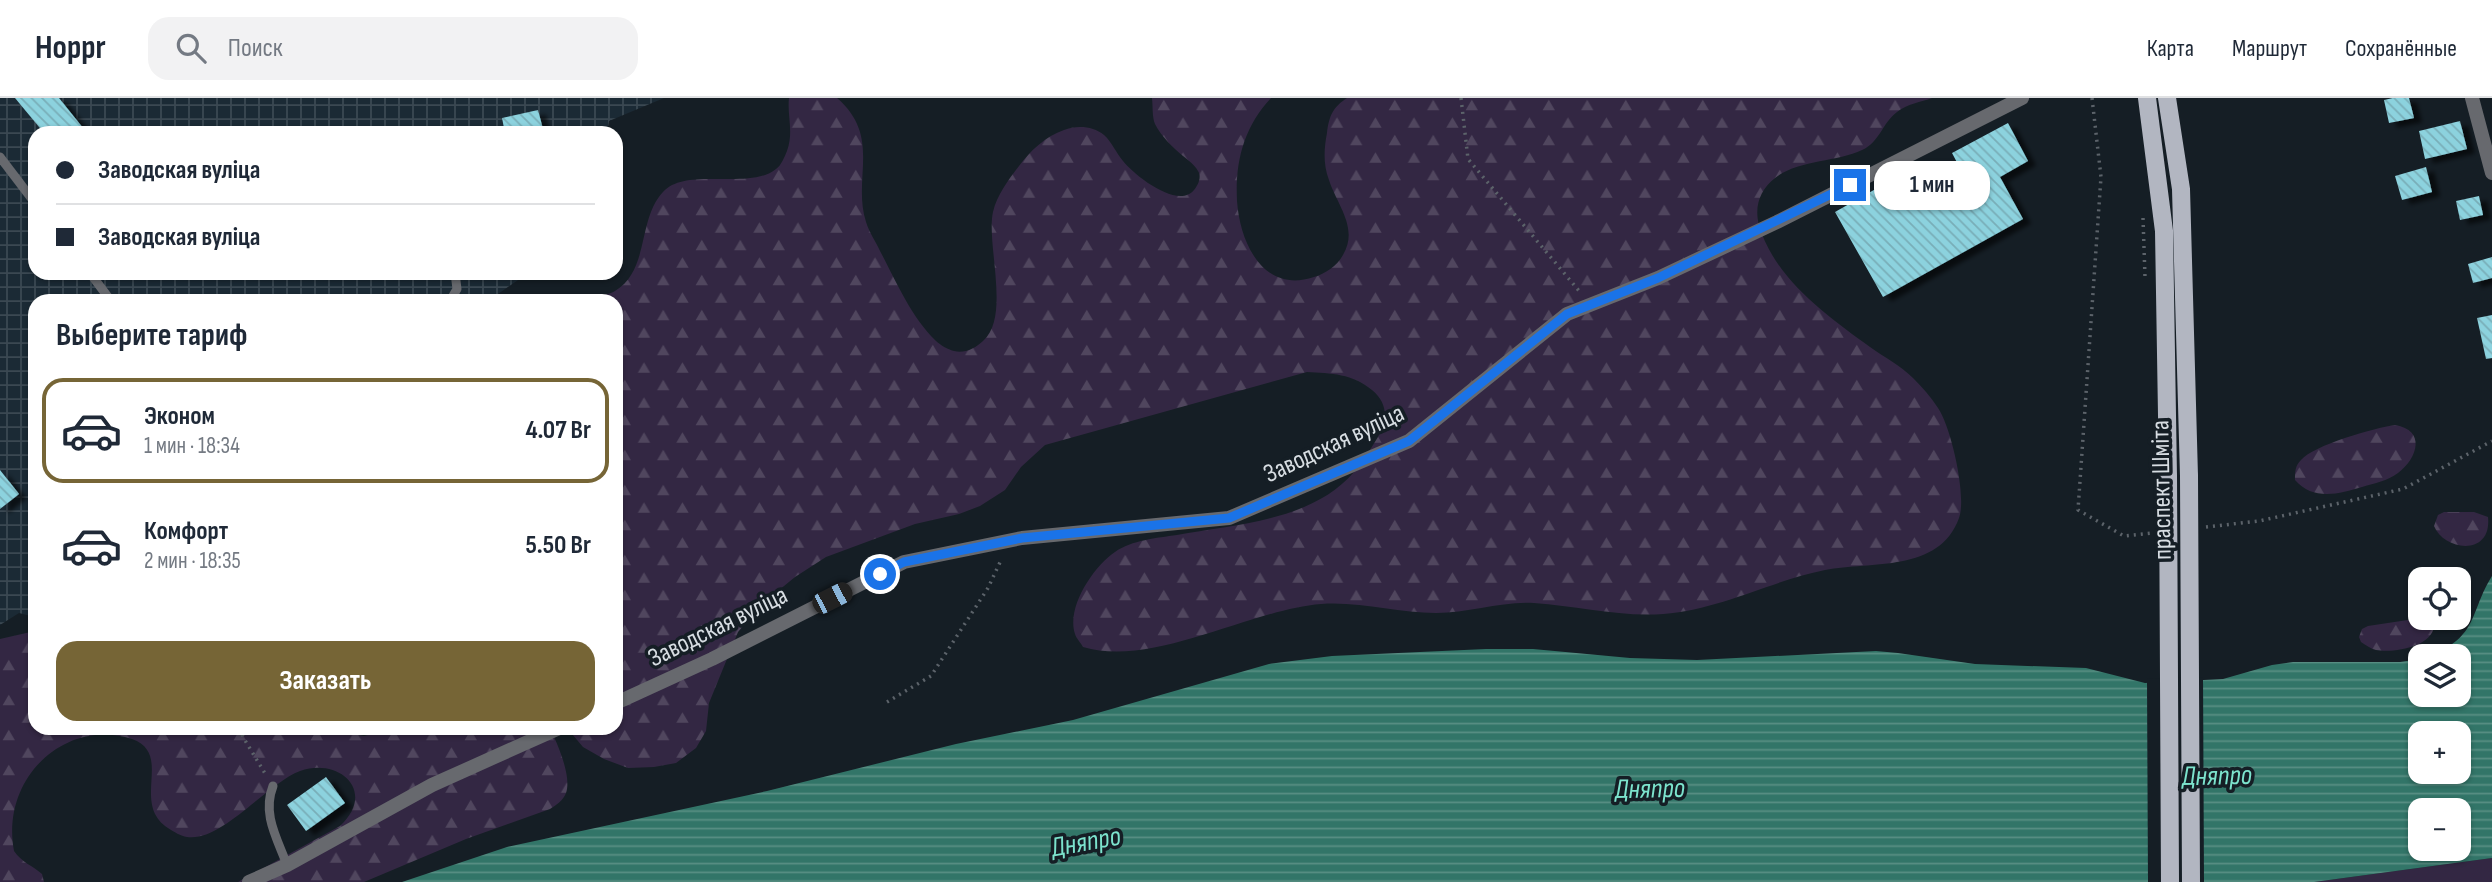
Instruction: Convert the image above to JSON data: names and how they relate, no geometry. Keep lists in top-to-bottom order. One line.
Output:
{"streets":{"main road":["праспект Шміта"],"street":["Заводская вуліца"]},"water":["Дняпро"],"page":{"header":"Hoppr","search":"Поиск","nav":["Карта","Маршрут","Сохранённые"],"banner":["Заводская вуліца","Заводская вуліца"],"bubble":"1 мин","heading":"Выберите тариф","list":[{"name":"Эконом","note":"1 мин · 18:34","value":"4.07 Br"},{"name":"Комфорт","note":"2 мин · 18:35","value":"5.50 Br"}],"map_buttons":["+","−"],"buttons":"Заказать"}}
